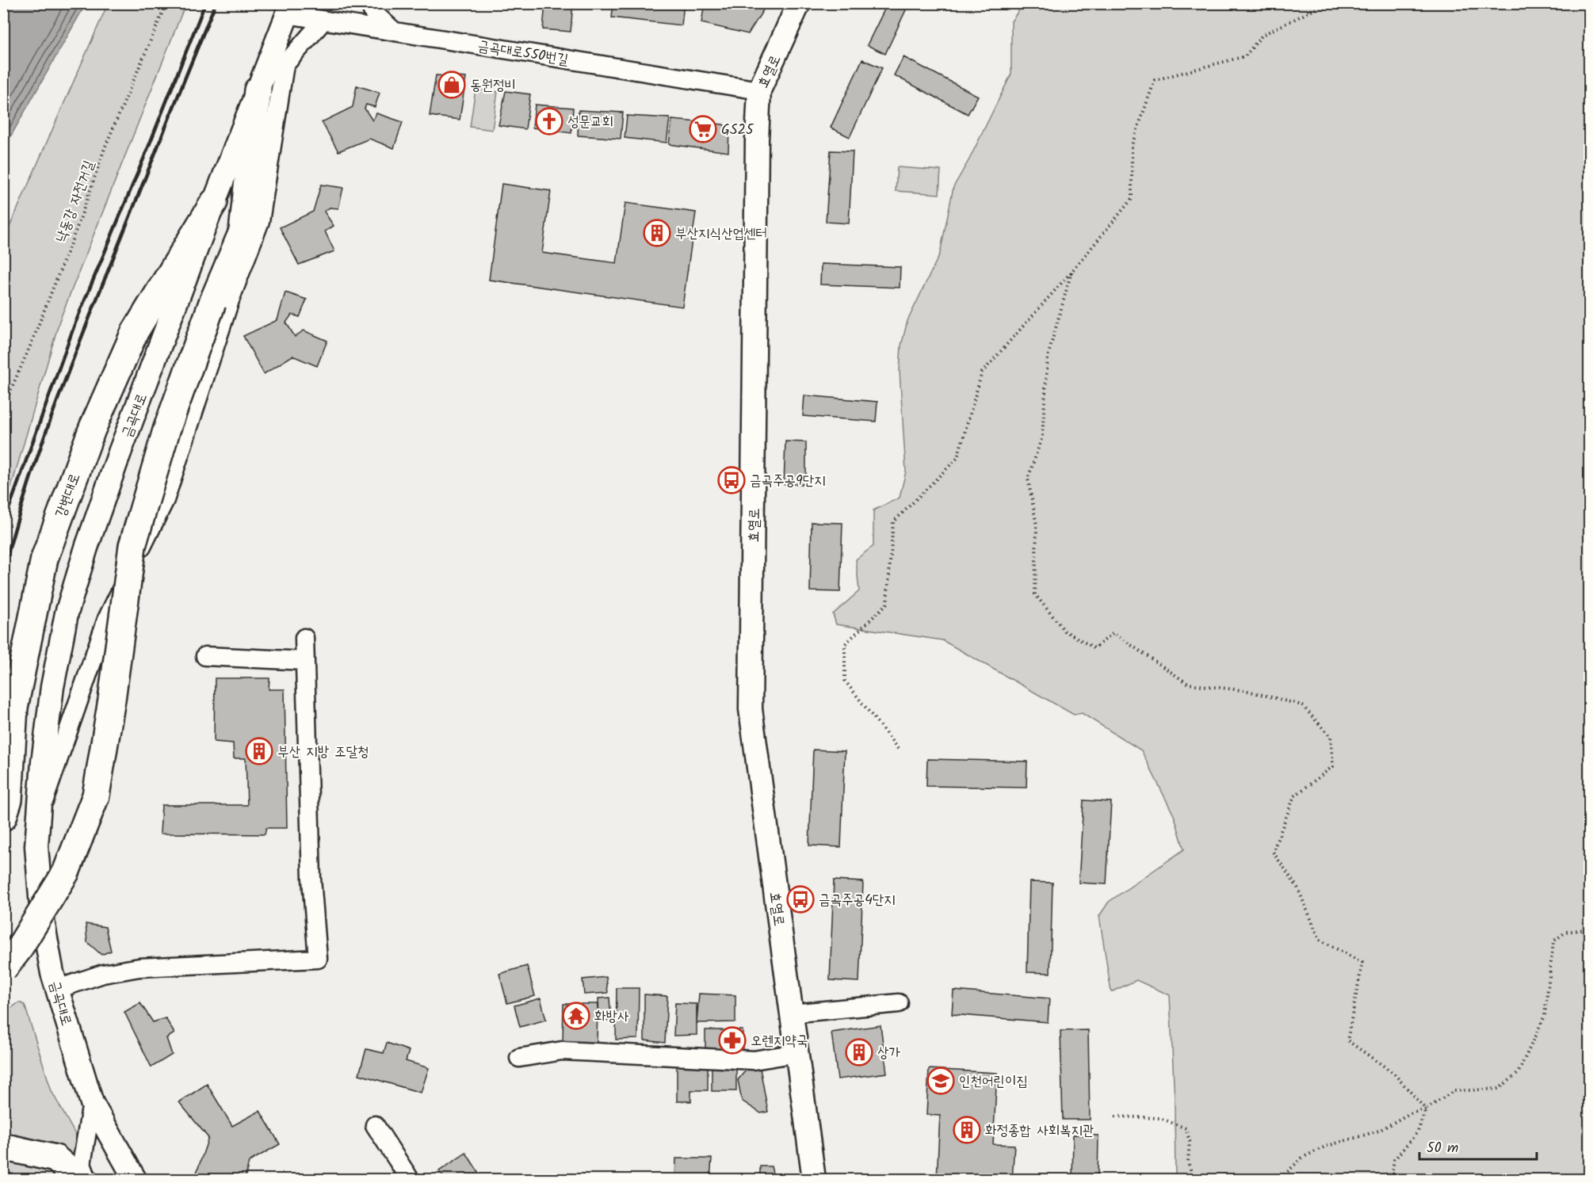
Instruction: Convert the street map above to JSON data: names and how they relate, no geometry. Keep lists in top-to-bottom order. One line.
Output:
{"streets":{"highway":["강변대로"],"main road":["효열로","금곡대로"],"street":["금곡대로550번길"],"path":["낙동강 자전거길"]},"crossings":[["금곡대로550번길","효열로"],["금곡대로550번길","금곡대로"],["금곡대로","강변대로"]],"places":{"shop":["동원정비"],"church":["성문교회"],"supermarket":["GS25"],"building":["부산지식산업센터","부산 지방 조달청","상가","화정종합 사회복지관"],"bus stop":["금곡주공9단지","금곡주공4단지"],"temple":["화방사"],"pharmacy":["오렌지약국"],"school or university":["인천어린이집"]},"scale_bar":"50 m"}
